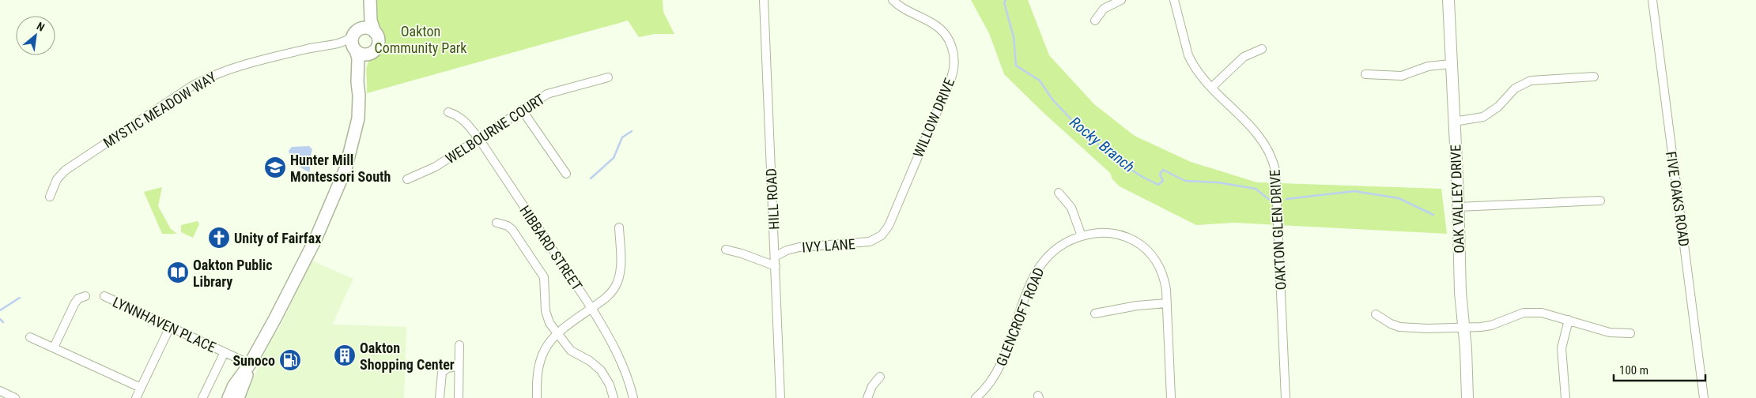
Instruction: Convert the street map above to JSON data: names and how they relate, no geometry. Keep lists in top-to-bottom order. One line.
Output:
{"streets":{"street":["MYSTIC MEADOW WAY","WILLOW DRIVE","WELBOURNE COURT","HILL ROAD","OAK VALLEY DRIVE","FIVE OAKS ROAD","OAKTON GLEN DRIVE","IVY LANE","HIBBARD STREET","GLENCROFT ROAD","LYNNHAVEN PLACE"]},"crossings":[["WILLOW DRIVE","IVY LANE"],["WELBOURNE COURT","HIBBARD STREET"],["HILL ROAD","IVY LANE"]],"water":["Rocky Branch"],"parks":["Oakton Community Park"],"places":{"school or university":["Hunter Mill Montessori South"],"church":["Unity of Fairfax"],"library":["Oakton Public Library"],"building":["Oakton Shopping Center"],"fuel station":["Sunoco"]},"scale_bar":"100 m","north":"top right"}
